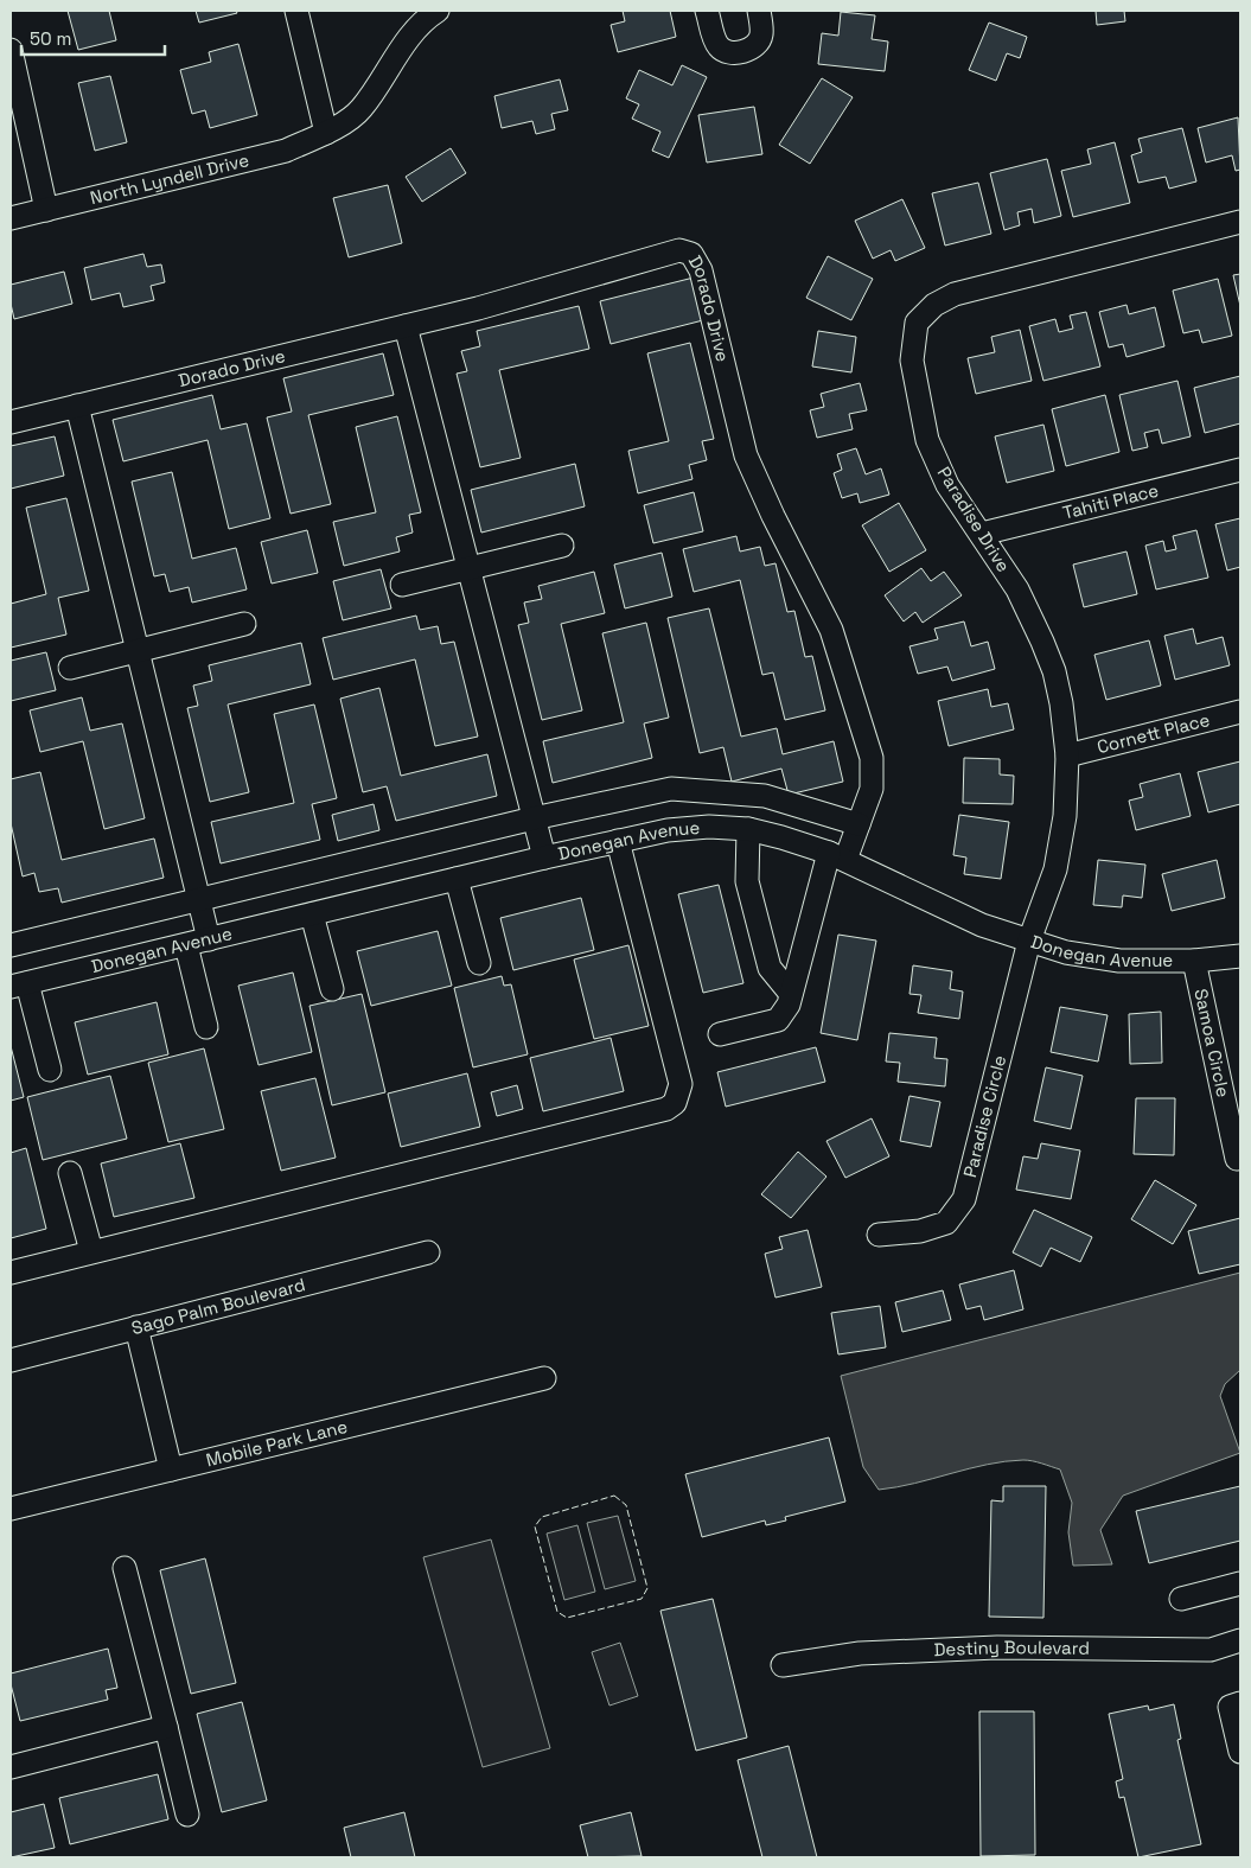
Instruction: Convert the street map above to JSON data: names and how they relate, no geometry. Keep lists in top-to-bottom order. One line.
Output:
{"streets":{"street":["North Lyndell Drive","Dorado Drive","Tahiti Place","Paradise Drive","Cornett Place","Donegan Avenue","Samoa Circle","Paradise Circle","Sago Palm Boulevard","Mobile Park Lane","Destiny Boulevard"]},"crossings":[["Dorado Drive","Donegan Avenue"],["Tahiti Place","Paradise Drive"],["Paradise Drive","Cornett Place"],["Paradise Drive","Donegan Avenue"],["Paradise Drive","Paradise Circle"],["Donegan Avenue","Samoa Circle"],["Donegan Avenue","Paradise Circle"]],"scale_bar":"50 m"}
